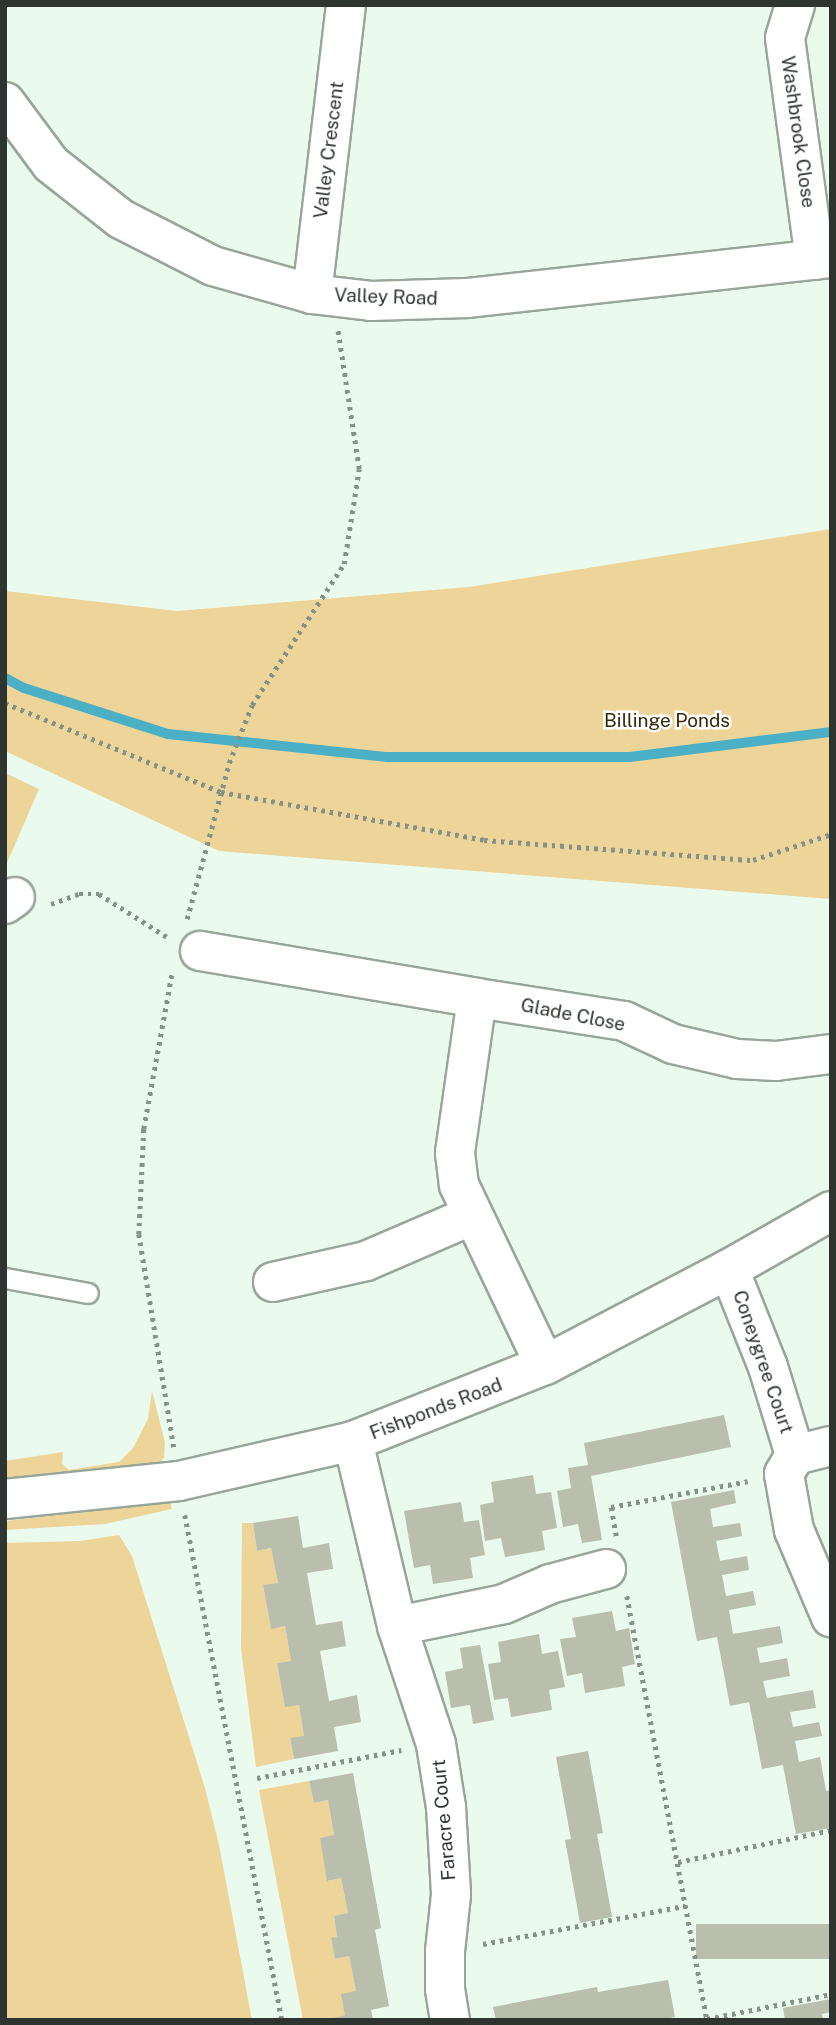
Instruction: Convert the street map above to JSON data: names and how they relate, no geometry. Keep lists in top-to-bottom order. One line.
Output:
{"streets":{"street":["Washbrook Close","Valley Crescent","Valley Road","Glade Close","Coneygree Court","Fishponds Road","Faracre Court"]},"crossings":[["Washbrook Close","Valley Road"],["Valley Crescent","Valley Road"],["Coneygree Court","Fishponds Road"],["Fishponds Road","Faracre Court"]],"parks":["Billinge Ponds"]}
